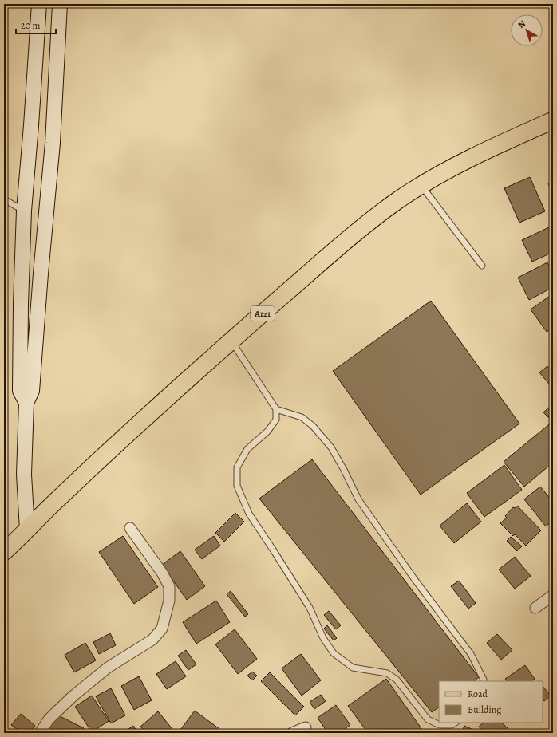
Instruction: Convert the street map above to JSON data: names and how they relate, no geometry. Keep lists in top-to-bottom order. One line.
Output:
{"streets":{"main road":["A121"]},"legend":["Road","Building"],"scale_bar":"20 m","north":"top left"}
